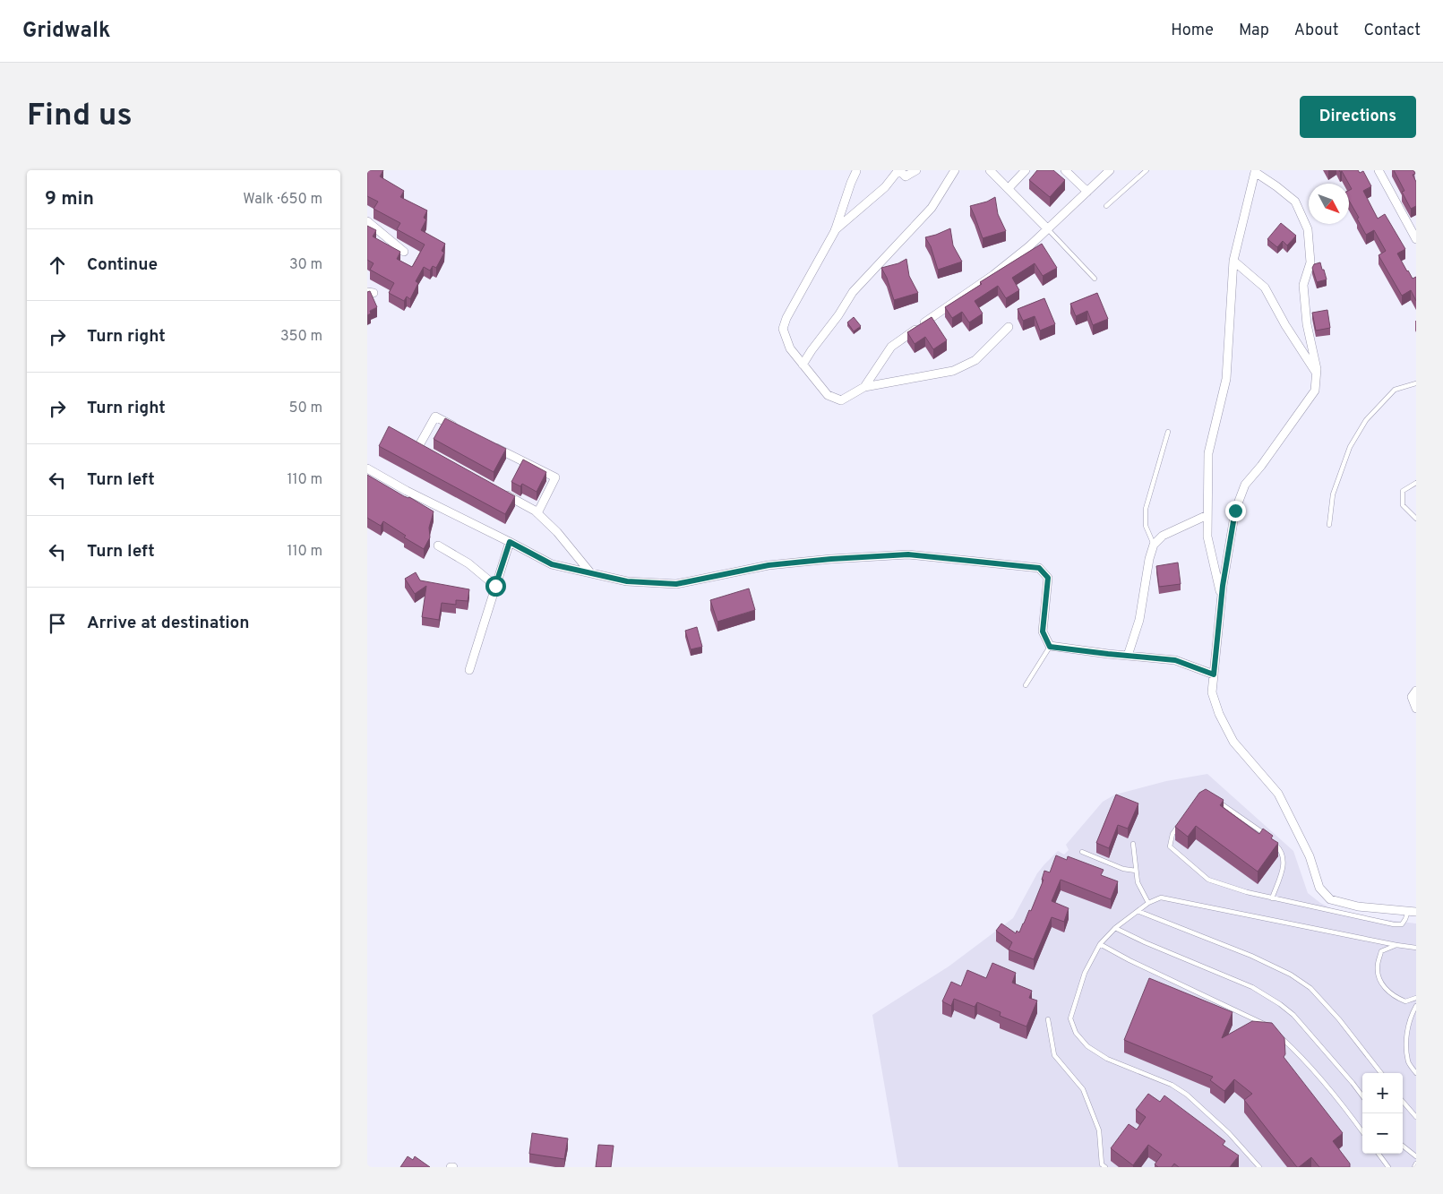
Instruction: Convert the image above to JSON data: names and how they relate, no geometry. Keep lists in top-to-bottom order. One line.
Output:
{"north":"bottom right","page":{"header":"Gridwalk","nav":["Home","Map","About","Contact"],"buttons":"Directions","title":"Find us","heading":["9 min","Walk · 650 m"],"list":[["Continue","30 m"],["Turn right","350 m"],["Turn right","50 m"],["Turn left","110 m"],["Turn left","110 m"],"Arrive at destination"],"map_buttons":["+","−"]}}
